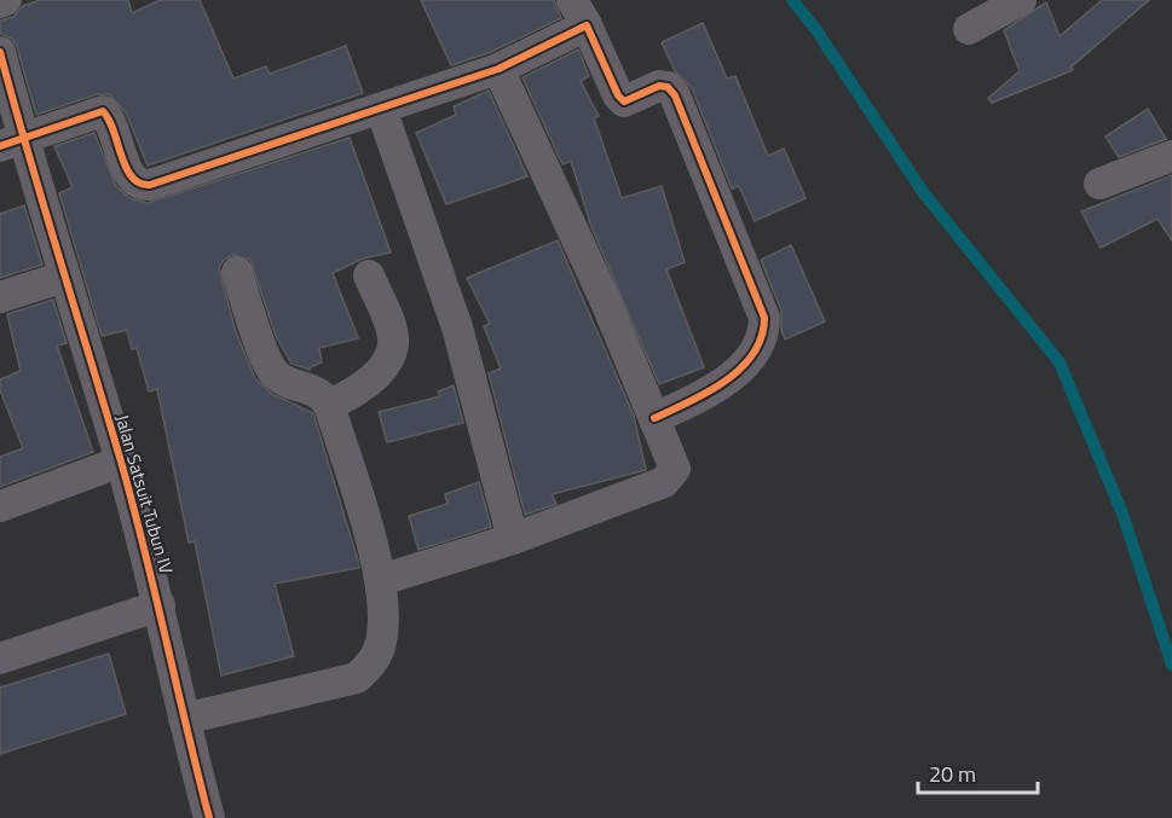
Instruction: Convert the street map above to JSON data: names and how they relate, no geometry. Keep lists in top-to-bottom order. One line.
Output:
{"streets":{"street":["Jalan Satsuit Tubun IV"]},"scale_bar":"20 m"}
